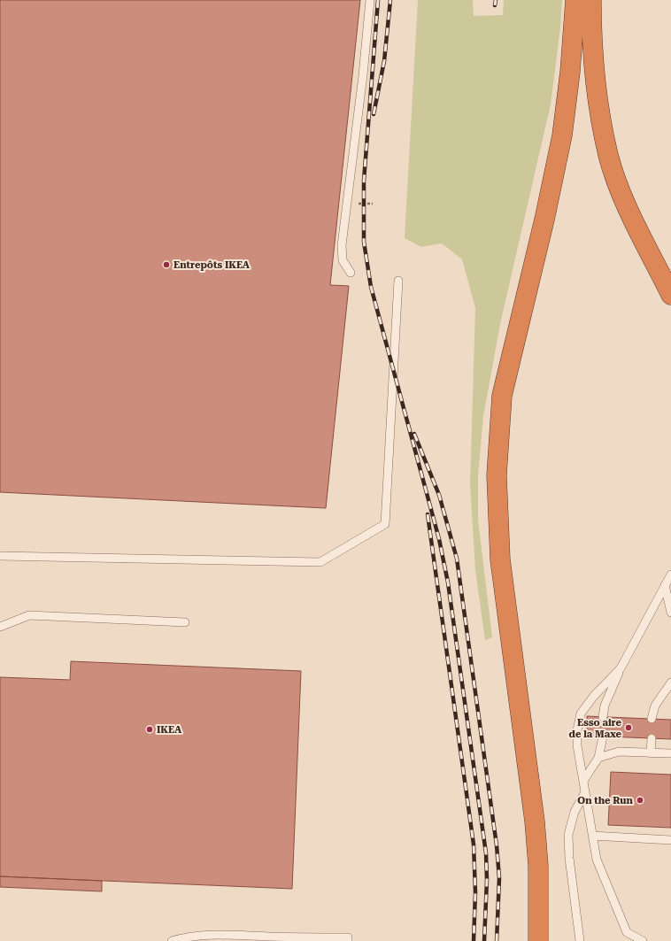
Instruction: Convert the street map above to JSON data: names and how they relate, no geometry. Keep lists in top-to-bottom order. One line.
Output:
{"places":["Entrepôts IKEA","Esso aire de la Maxe","IKEA","On the Run"]}
